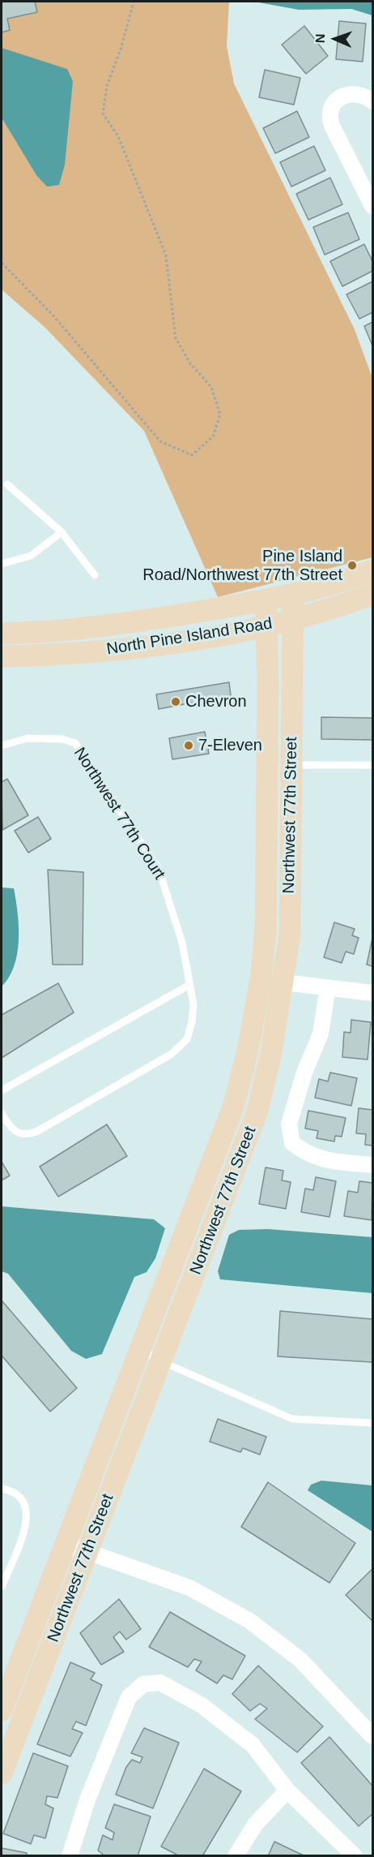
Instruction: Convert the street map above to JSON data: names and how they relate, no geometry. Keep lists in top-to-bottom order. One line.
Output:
{"streets":{"street":["North Pine Island Road","Northwest 77th Street"],"lane":["Northwest 77th Court"]},"crossings":[["North Pine Island Road","Northwest 77th Street"]],"places":["Pine Island Road/Northwest 77th Street","Chevron","7-Eleven"],"north":"left"}
